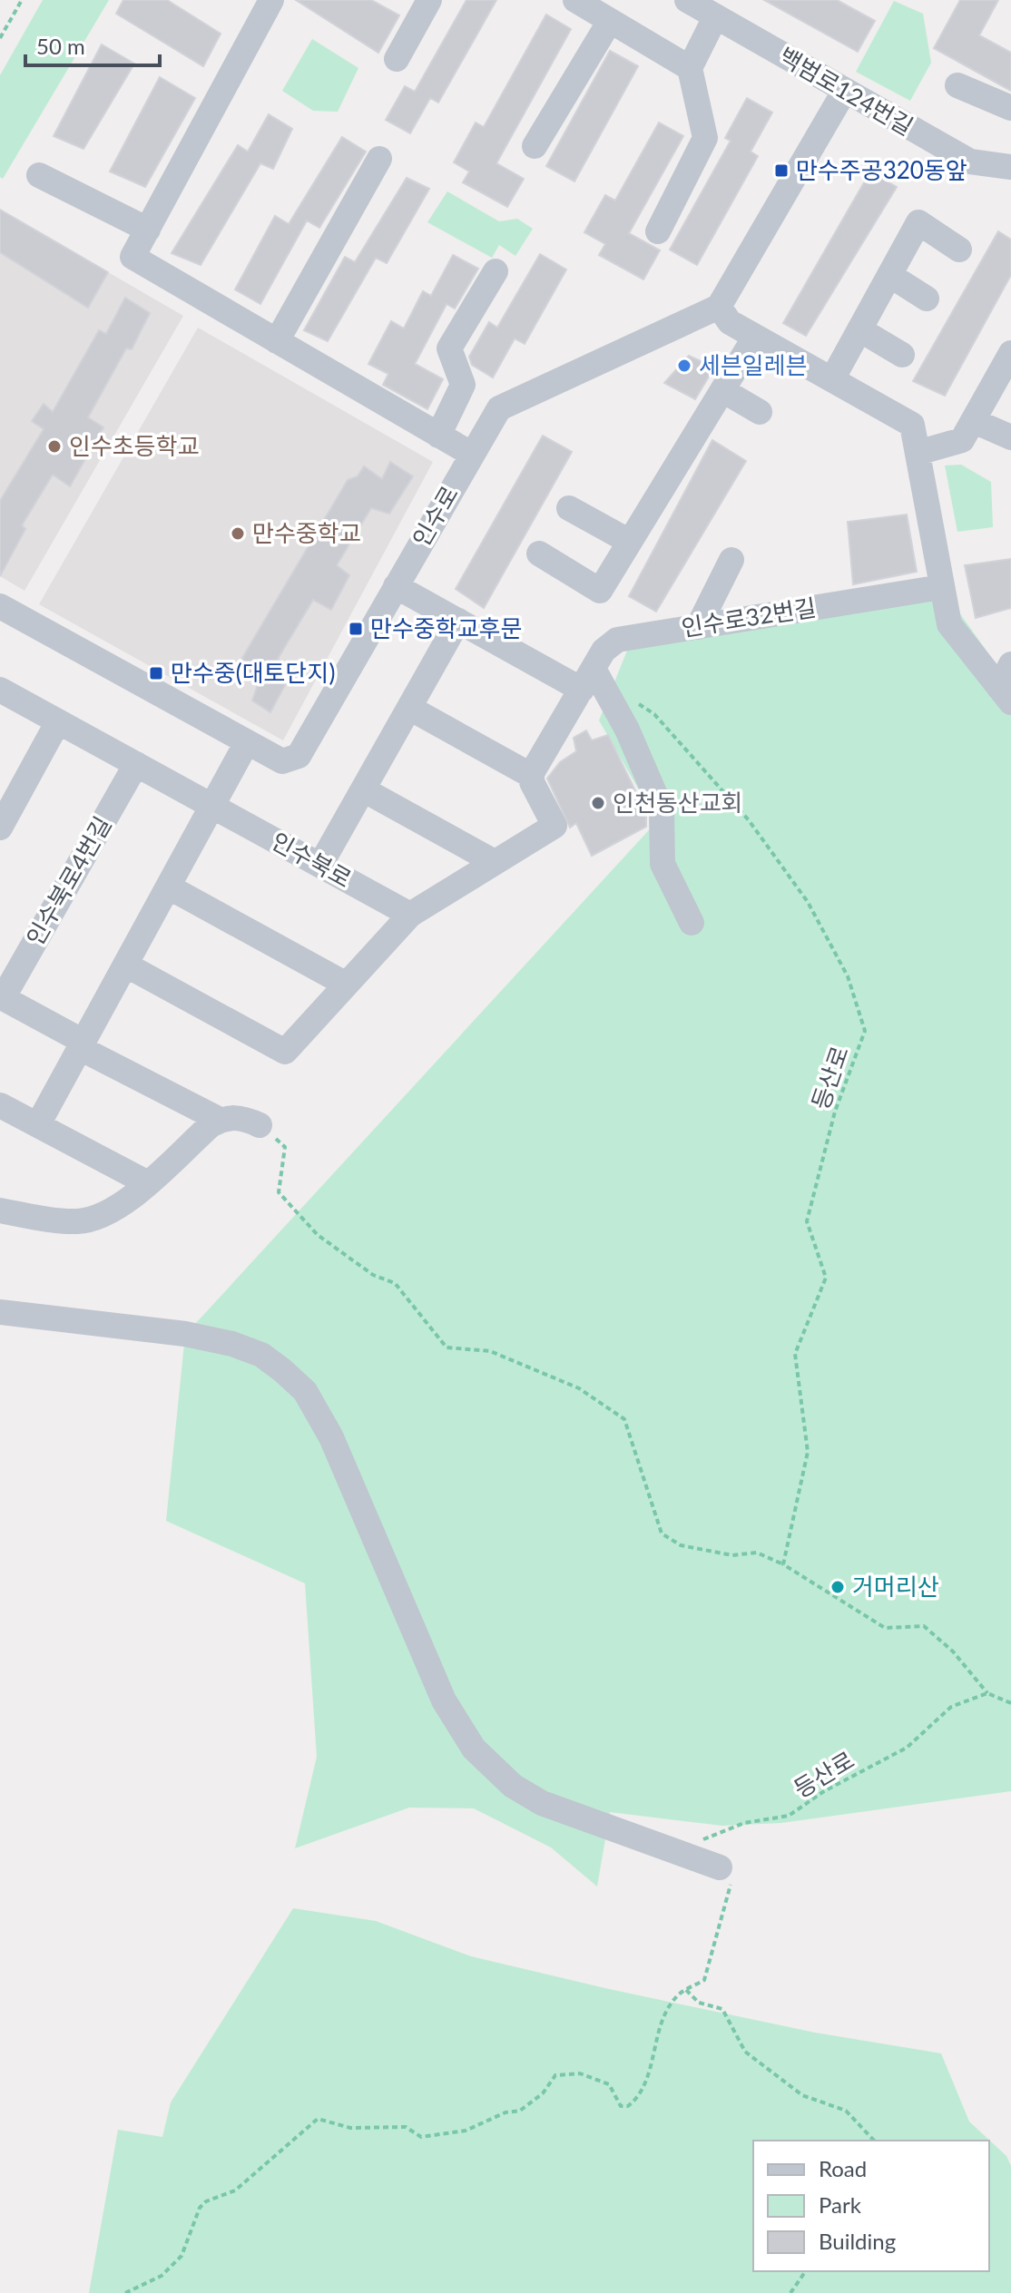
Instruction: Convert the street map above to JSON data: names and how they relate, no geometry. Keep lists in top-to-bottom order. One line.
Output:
{"streets":{"street":["백범로124번길","인수로","인수로32번길","인수북로","인수북로4번길"],"path":["등산로"]},"crossings":[["인수로32번길","등산로"]],"places":{"transit":["만수주공320동앞","만수중학교후문","만수중(대토단지)"],"other":["세븐일레븐","인수초등학교","만수중학교","인천동산교회","거머리산"]},"legend":["Road","Park","Building"],"scale_bar":"50 m"}
